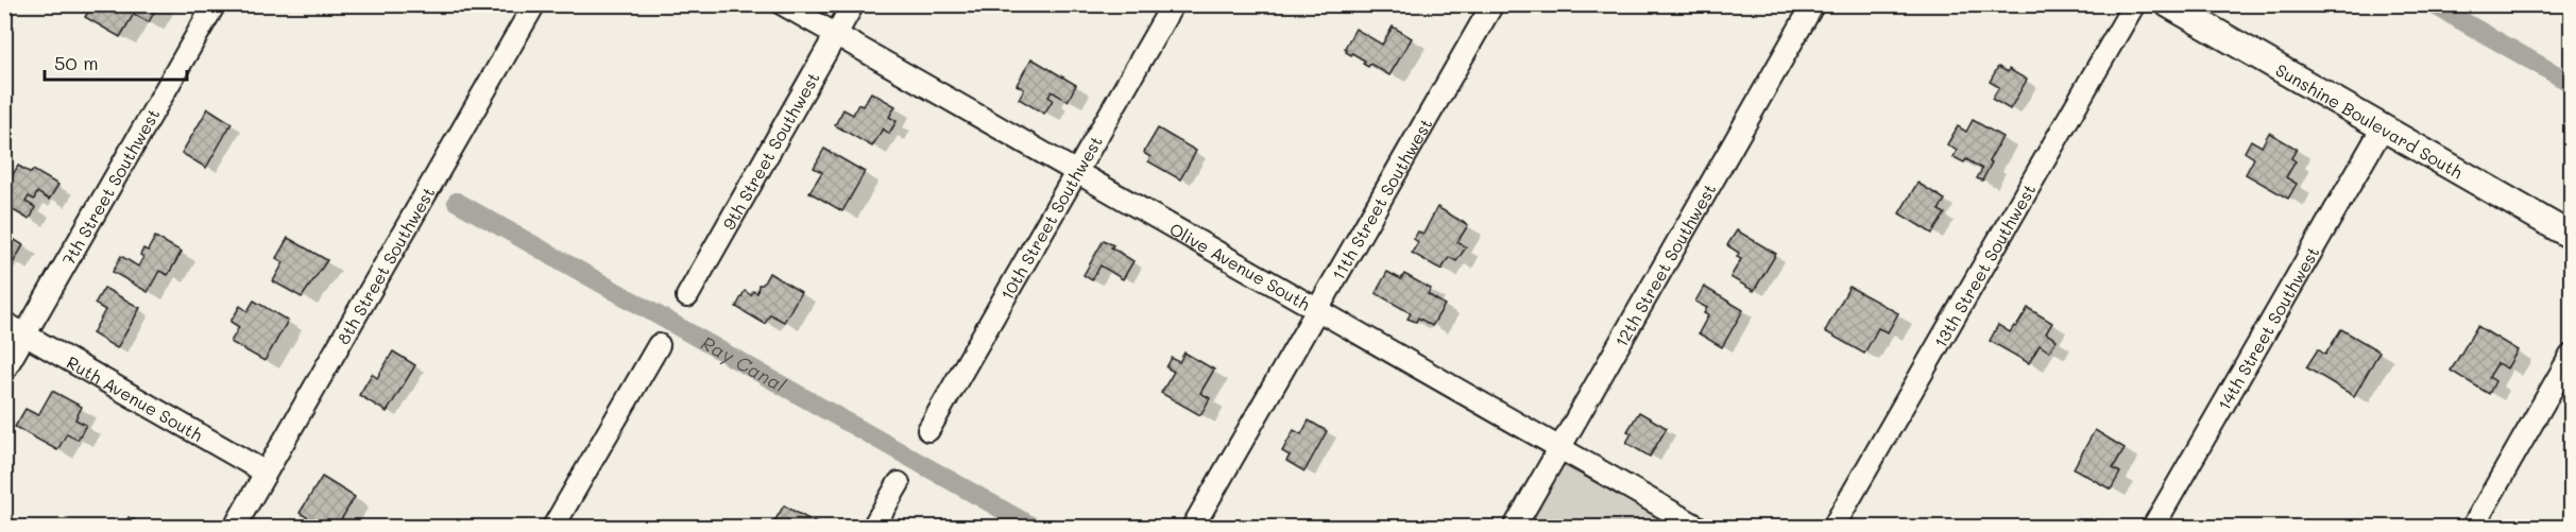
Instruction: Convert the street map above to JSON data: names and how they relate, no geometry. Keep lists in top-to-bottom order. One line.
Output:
{"streets":{"street":["Sunshine Boulevard South","9th Street Southwest","7th Street Southwest","11th Street Southwest","10th Street Southwest","8th Street Southwest","Olive Avenue South","12th Street Southwest","13th Street Southwest","14th Street Southwest","Ruth Avenue South"]},"crossings":[["Sunshine Boulevard South","14th Street Southwest"],["9th Street Southwest","Olive Avenue South"],["7th Street Southwest","Ruth Avenue South"],["11th Street Southwest","Olive Avenue South"],["10th Street Southwest","Olive Avenue South"],["8th Street Southwest","Ruth Avenue South"],["Olive Avenue South","12th Street Southwest"]],"water":["Ray Canal"],"scale_bar":"50 m"}
